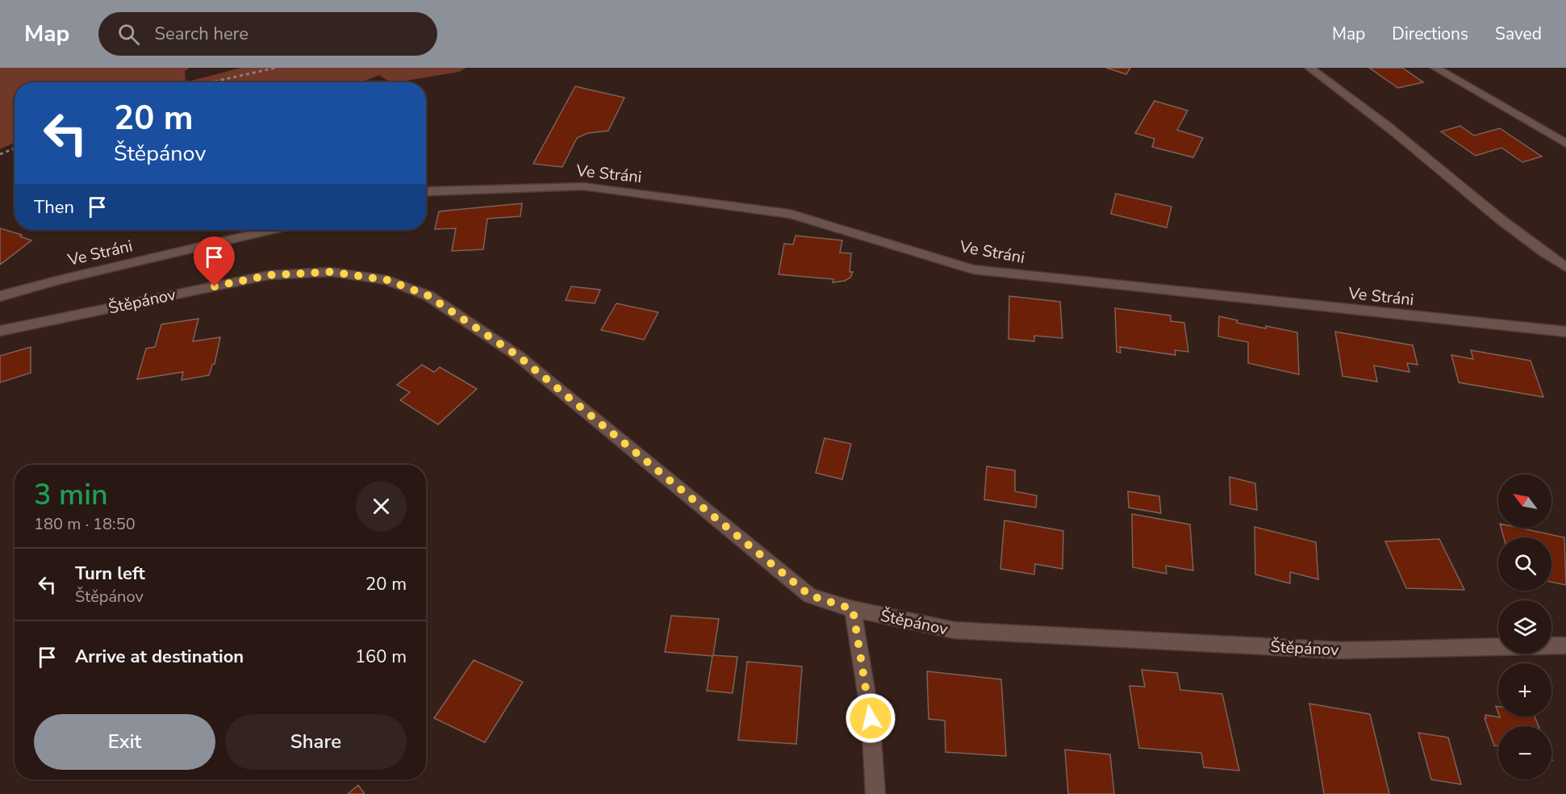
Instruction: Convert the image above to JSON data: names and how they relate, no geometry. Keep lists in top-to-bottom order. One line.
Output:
{"streets":{"street":["Ve Stráni","Štěpánov"]},"north":"top left","page":{"header":"Map","search":"Search here","nav":["Map","Directions","Saved"],"turn":["20 m","Štěpánov"],"then":"Then","heading":["3 min","180 m · 18:50"],"map_buttons":["+","−"],"list":[{"name":"Turn left","note":"Štěpánov","value":"20 m"},{"name":"Arrive at destination","value":"160 m"}],"buttons":["Exit","Share"]}}
